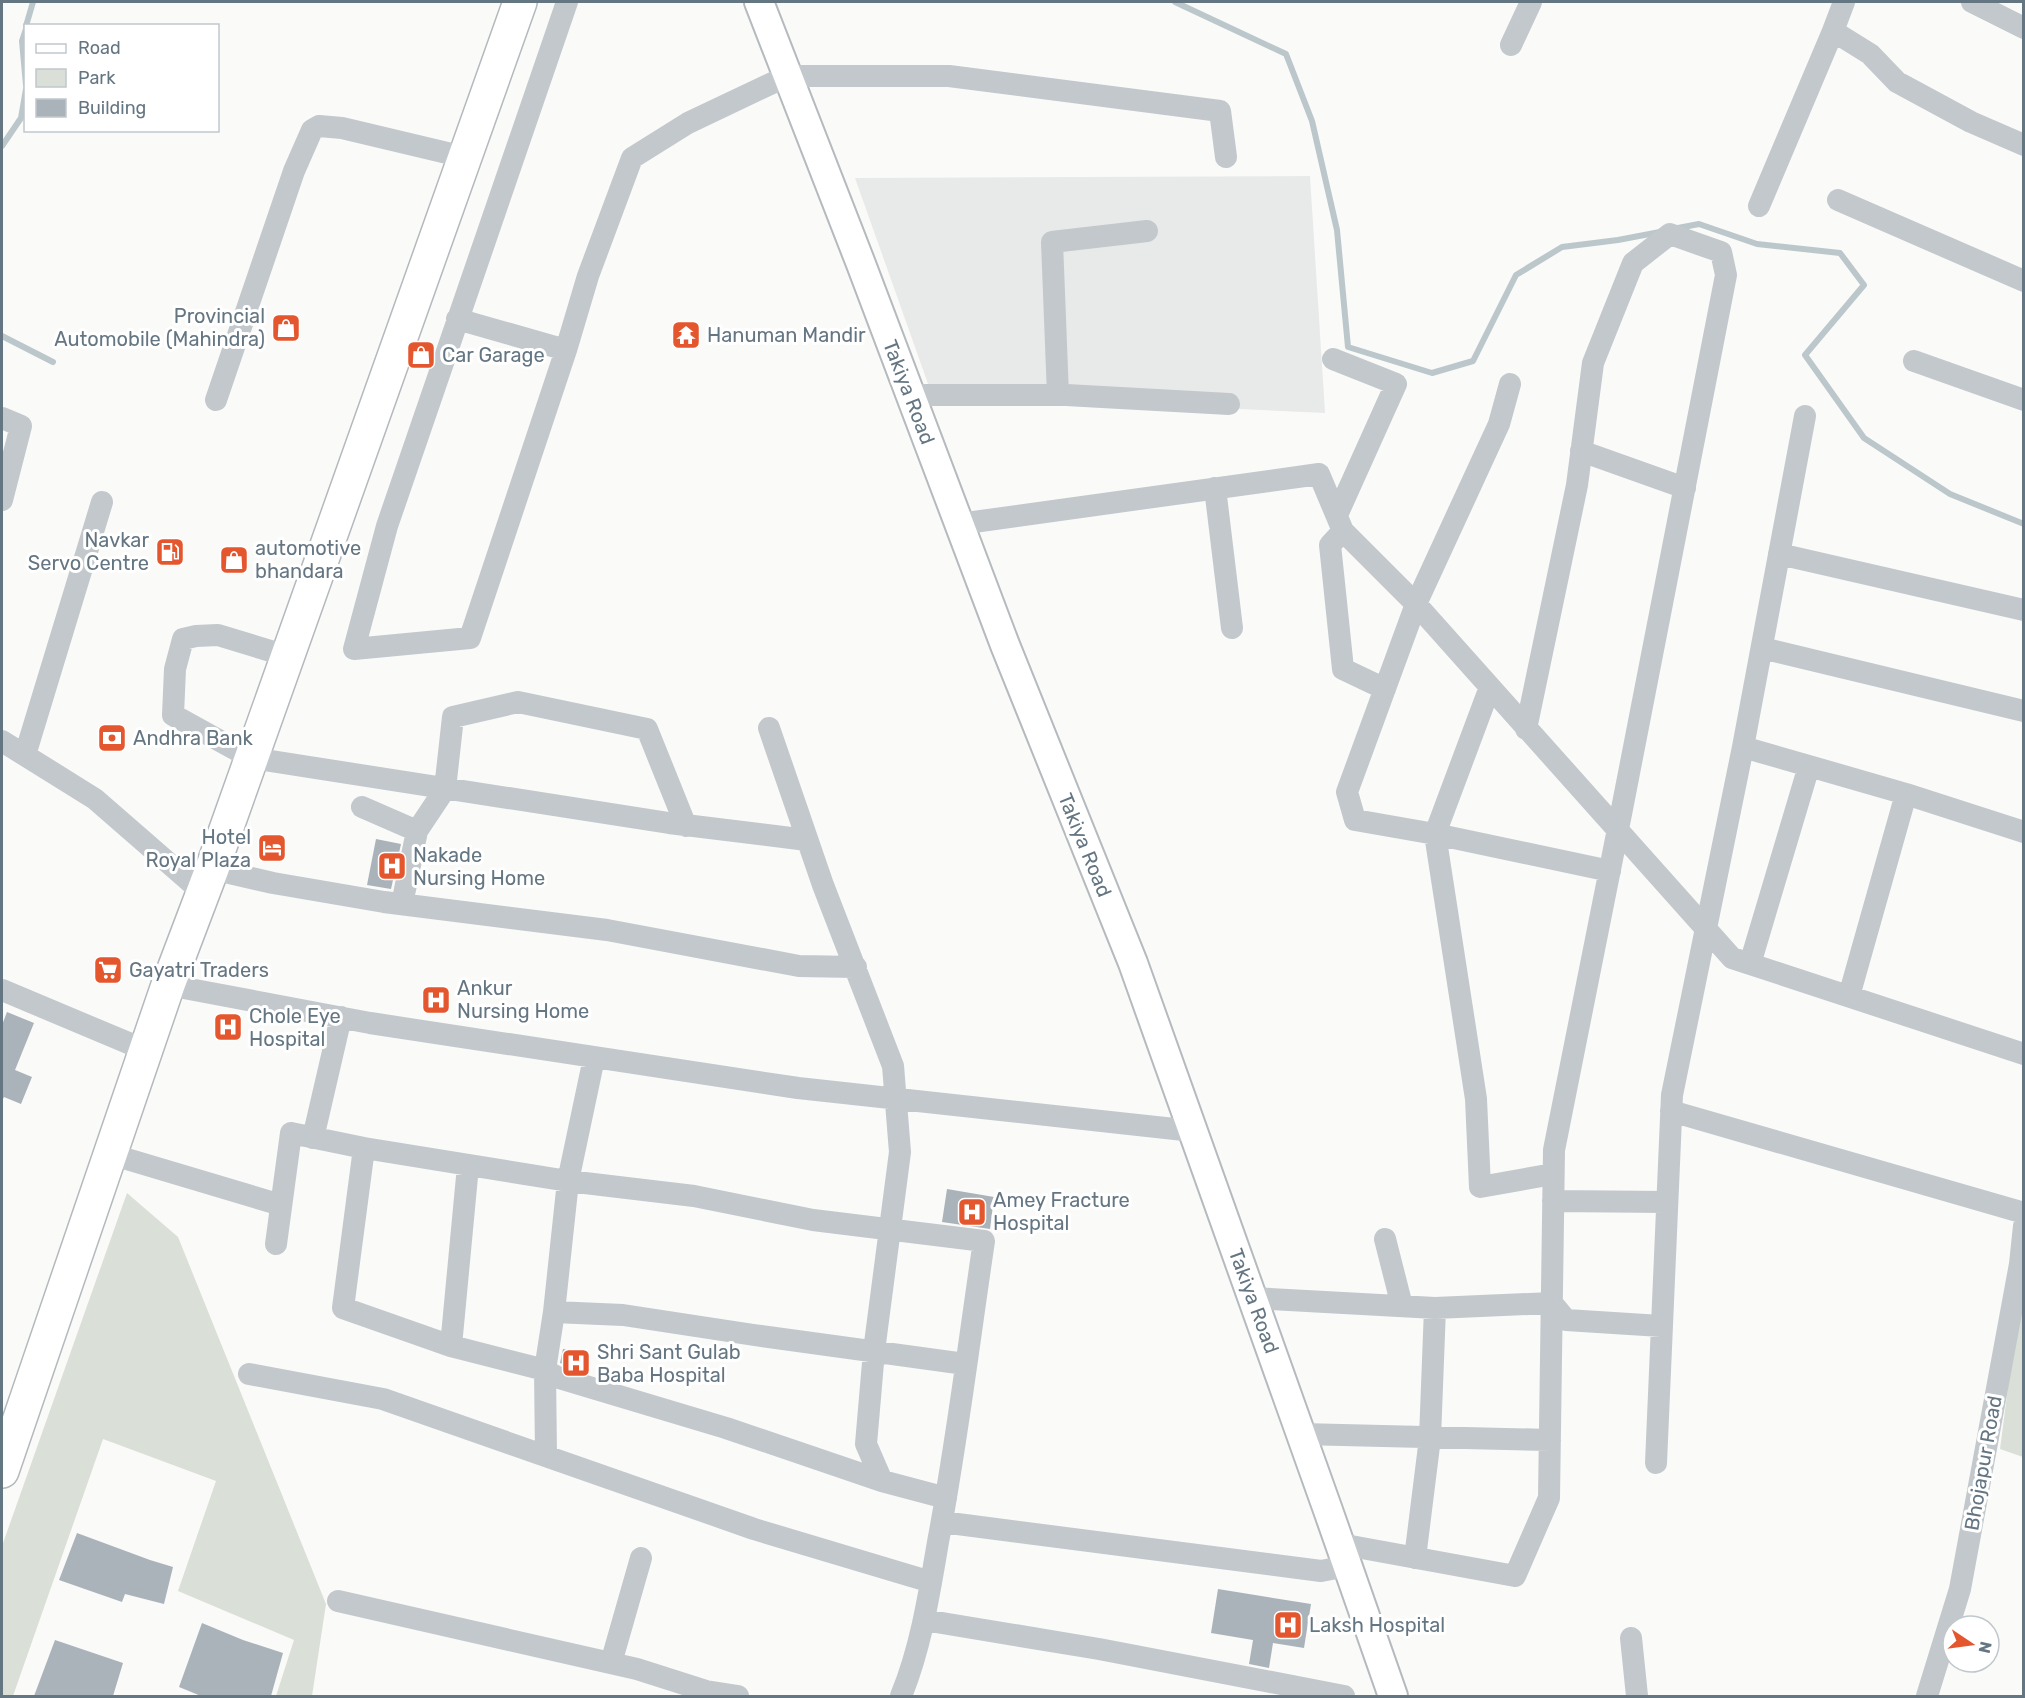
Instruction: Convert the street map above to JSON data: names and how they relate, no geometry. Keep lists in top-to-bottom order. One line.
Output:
{"streets":{"main road":["Takiya Road"],"street":["Bhojapur Road"]},"places":{"shop":["Provincial Automobile (Mahindra)","Car Garage","automotive bhandara"],"temple":["Hanuman Mandir"],"fuel station":["Navkar Servo Centre"],"bank":["Andhra Bank"],"hotel":["Hotel Royal Plaza"],"hospital":["Nakade Nursing Home","Ankur Nursing Home","Chole Eye Hospital","Amey Fracture Hospital","Shri Sant Gulab Baba Hospital","Laksh Hospital"],"supermarket":["Gayatri Traders"]},"legend":["Road","Park","Building"],"north":"right"}
